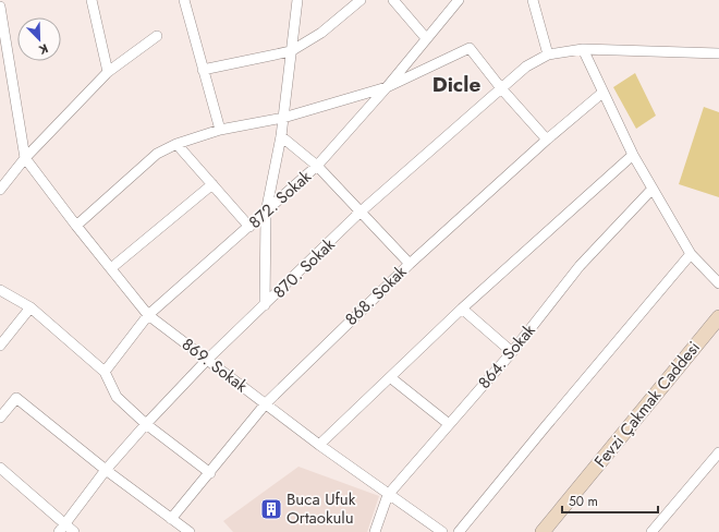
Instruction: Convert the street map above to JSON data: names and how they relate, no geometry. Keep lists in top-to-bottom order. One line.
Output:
{"streets":{"main road":["Fevzi Çakmak Caddesi"],"street":["872. Sokak","870. Sokak","868. Sokak","864. Sokak","869. Sokak"]},"crossings":[["872. Sokak","870. Sokak"],["872. Sokak","869. Sokak"],["870. Sokak","869. Sokak"],["868. Sokak","869. Sokak"],["864. Sokak","869. Sokak"]],"districts":["Dicle"],"places":{"building":["Buca Ufuk Ortaokulu"]},"scale_bar":"50 m","north":"bottom right"}
